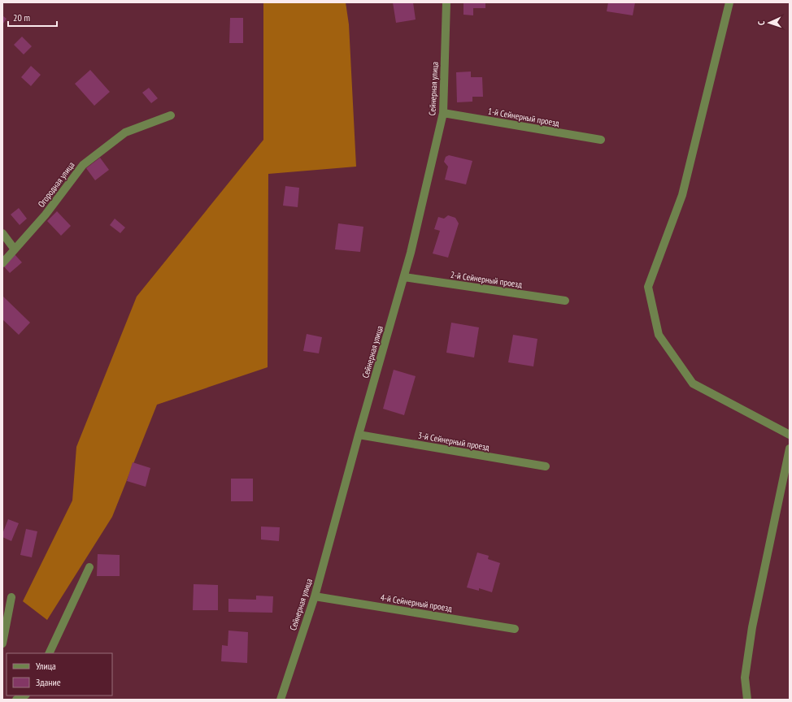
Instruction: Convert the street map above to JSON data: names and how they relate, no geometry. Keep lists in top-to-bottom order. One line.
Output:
{"streets":{"lane":["Сейнерная улица","1-й Сейнерный проезд","Огородная улица","2-й Сейнерный проезд","3-й Сейнерный проезд","4-й Сейнерный проезд"]},"crossings":[["Сейнерная улица","1-й Сейнерный проезд"],["Сейнерная улица","2-й Сейнерный проезд"],["Сейнерная улица","3-й Сейнерный проезд"],["Сейнерная улица","4-й Сейнерный проезд"]],"legend":["Улица","Здание"],"scale_bar":"20 m","north":"left"}
